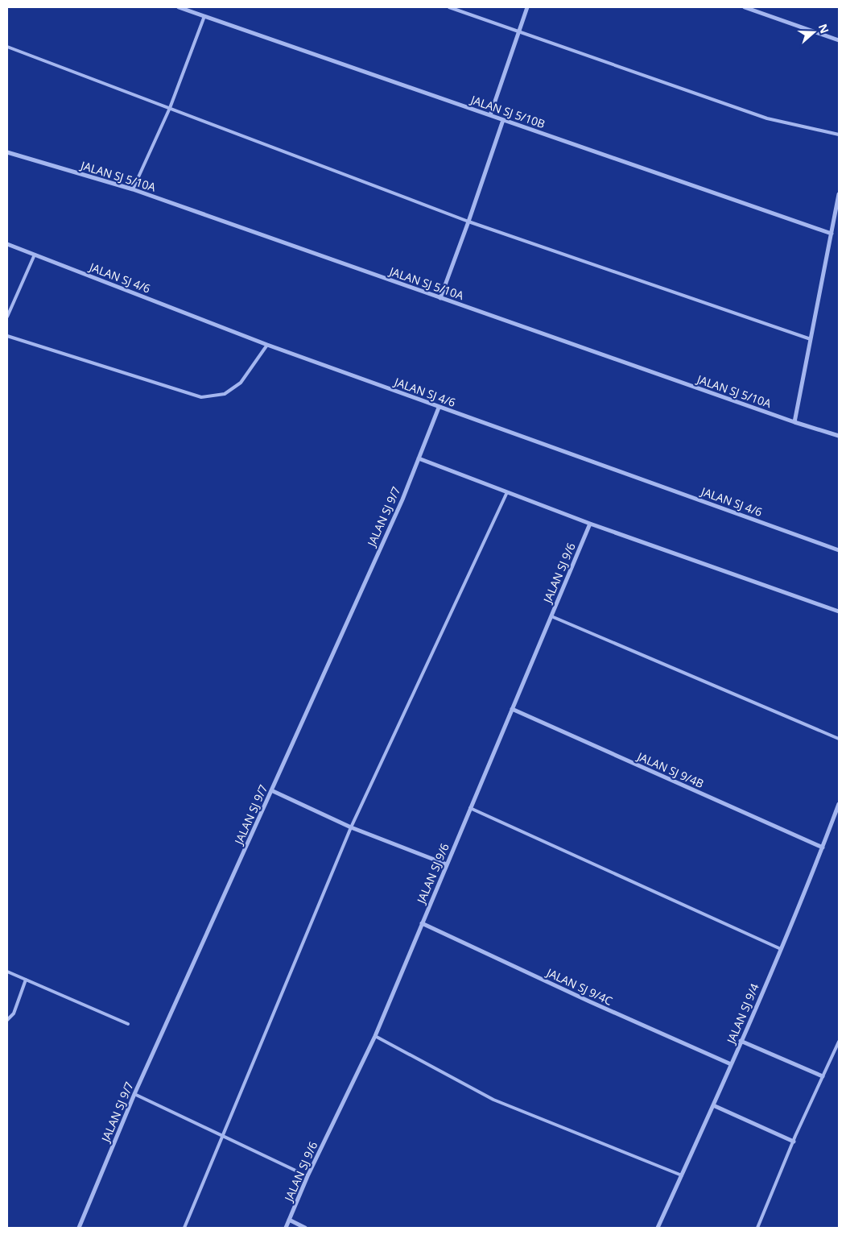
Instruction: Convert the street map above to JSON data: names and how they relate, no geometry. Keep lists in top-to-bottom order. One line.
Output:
{"streets":{"street":["JALAN SJ 5/10B","JALAN SJ 5/10A","JALAN SJ 4/6","JALAN SJ 9/7","JALAN SJ 9/6","JALAN SJ 9/4B","JALAN SJ 9/4C","JALAN SJ 9/4"]},"crossings":[["JALAN SJ 4/6","JALAN SJ 9/7"],["JALAN SJ 9/6","JALAN SJ 9/4B"],["JALAN SJ 9/6","JALAN SJ 9/4C"],["JALAN SJ 9/4B","JALAN SJ 9/4"],["JALAN SJ 9/4C","JALAN SJ 9/4"]],"north":"right"}
